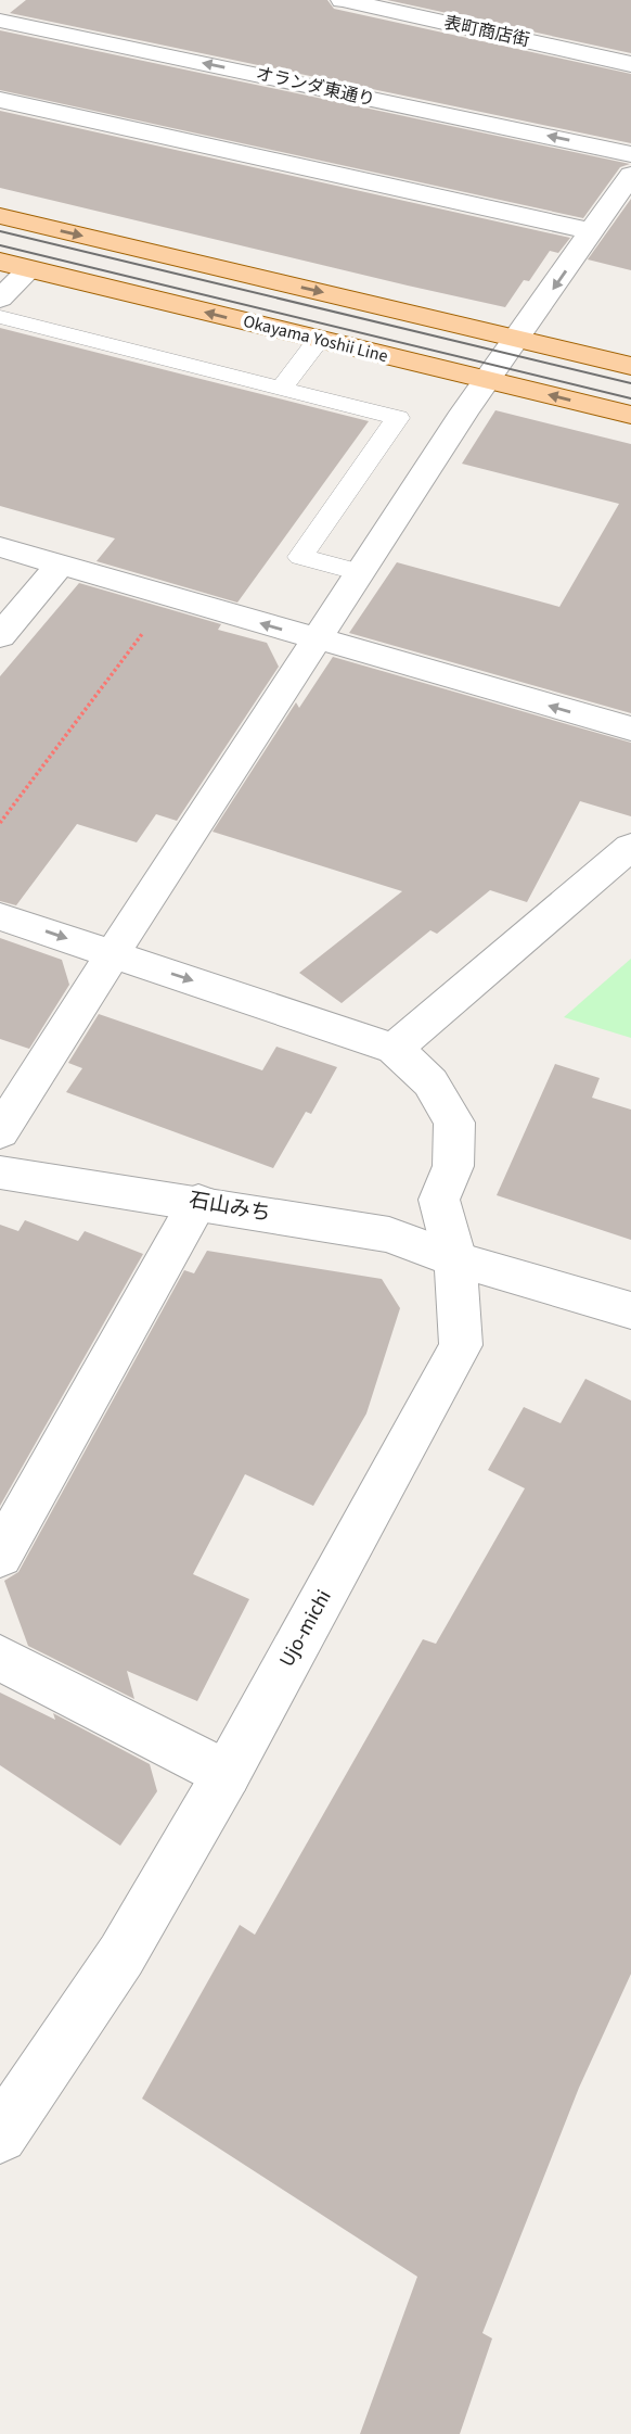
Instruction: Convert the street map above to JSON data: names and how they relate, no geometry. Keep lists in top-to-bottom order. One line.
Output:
{"streets":{"main road":["Okayama Yoshii Line"],"street":["表町商店街","オランダ東通り","石山みち","Ujo-michi"]},"crossings":[["石山みち","Ujo-michi"]]}
